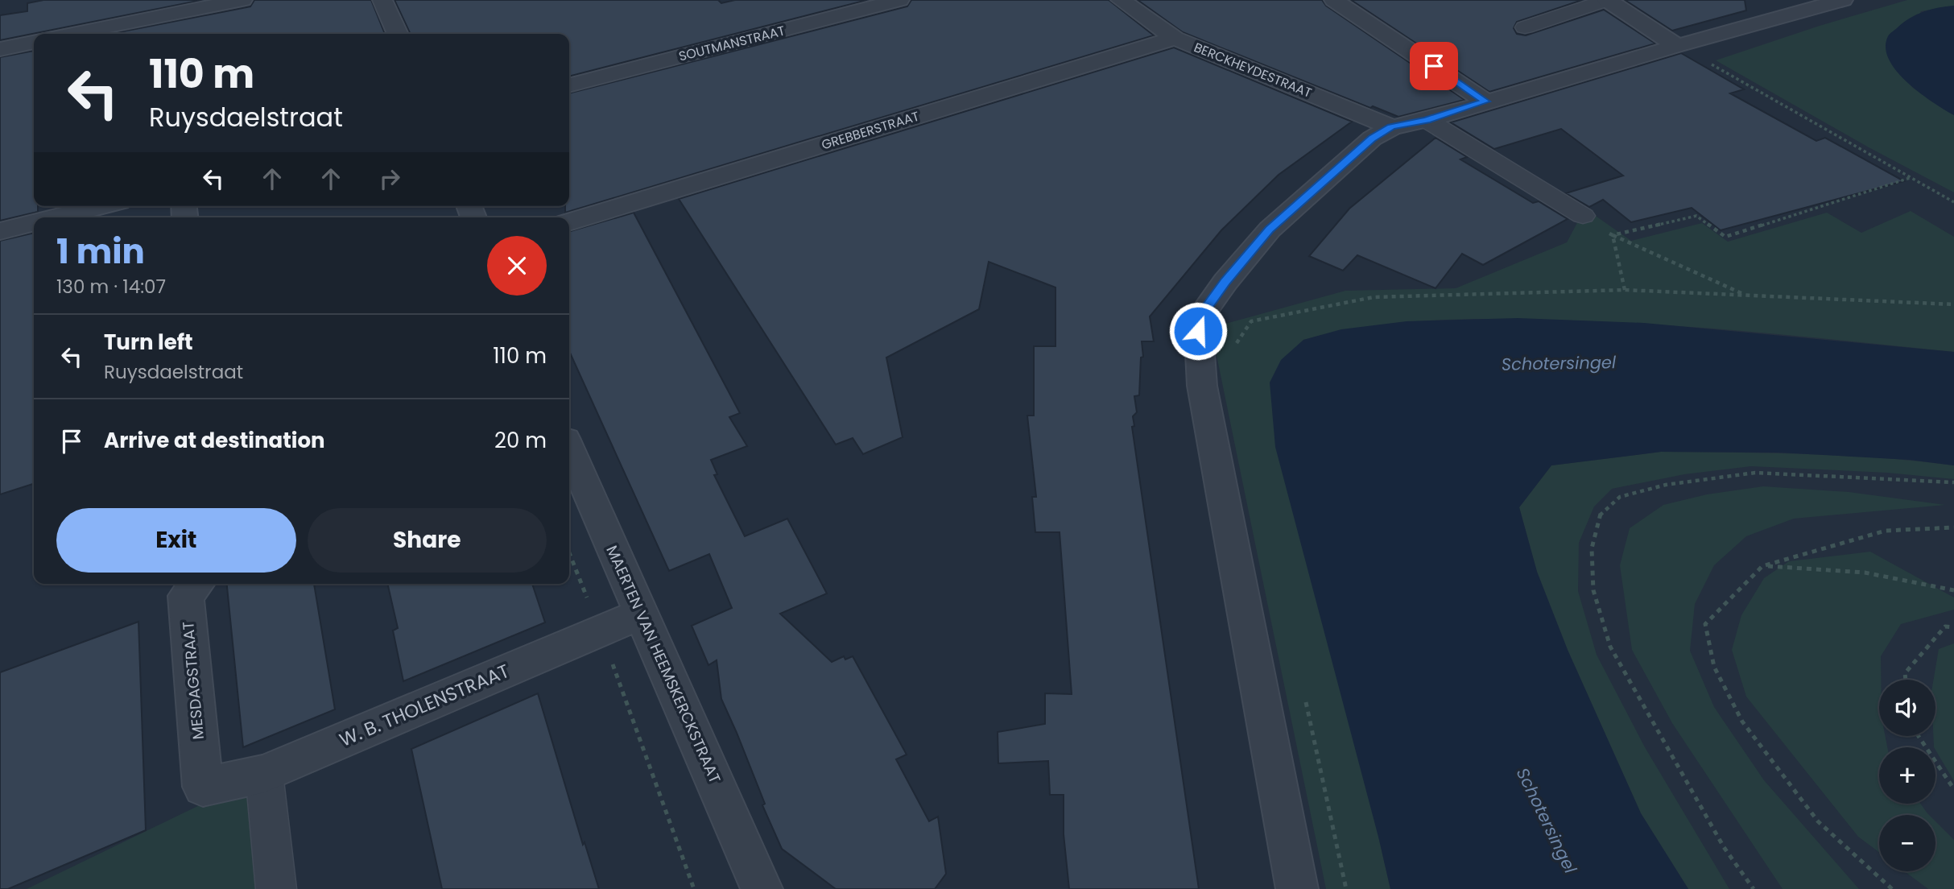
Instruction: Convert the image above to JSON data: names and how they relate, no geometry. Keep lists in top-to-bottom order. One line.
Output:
{"streets":{"street":["SOUTMANSTRAAT","BERCKHEYDESTRAAT","GREBBERSTRAAT","MAERTEN VAN HEEMSKERCKSTRAAT","MESDAGSTRAAT","W. B. THOLENSTRAAT"]},"crossings":[["BERCKHEYDESTRAAT","GREBBERSTRAAT"],["MAERTEN VAN HEEMSKERCKSTRAAT","W. B. THOLENSTRAAT"],["MESDAGSTRAAT","W. B. THOLENSTRAAT"]],"water":["Schotersingel"],"page":{"turn":["110 m","Ruysdaelstraat"],"heading":["1 min","130 m · 14:07"],"list":[{"name":"Turn left","note":"Ruysdaelstraat","value":"110 m"},{"name":"Arrive at destination","value":"20 m"}],"buttons":["Exit","Share"],"map_buttons":["+","−"]}}
